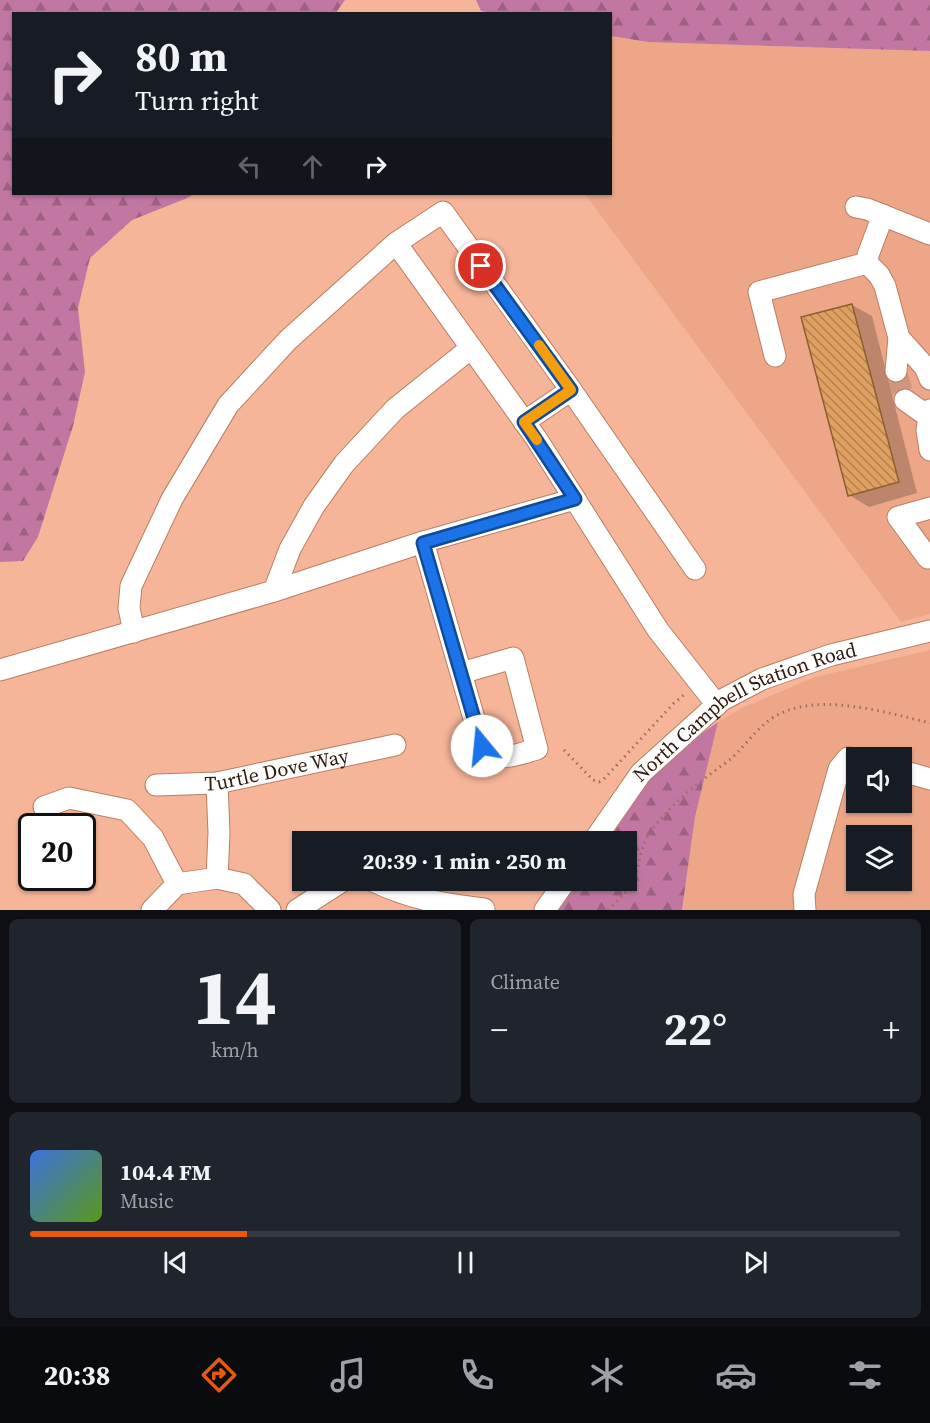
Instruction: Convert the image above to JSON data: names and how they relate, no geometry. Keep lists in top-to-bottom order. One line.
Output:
{"streets":{"street":["North Campbell Station Road","Turtle Dove Way"]},"page":{"turn":["80 m","Turn right"],"limit":"20","trip":"20:39 · 1 min · 250 m","tile":[["14","km/h"],"Climate"],"heat":["−","22°","+"],"song":["104.4 FM","Music"],"tabs":"20:38"}}
